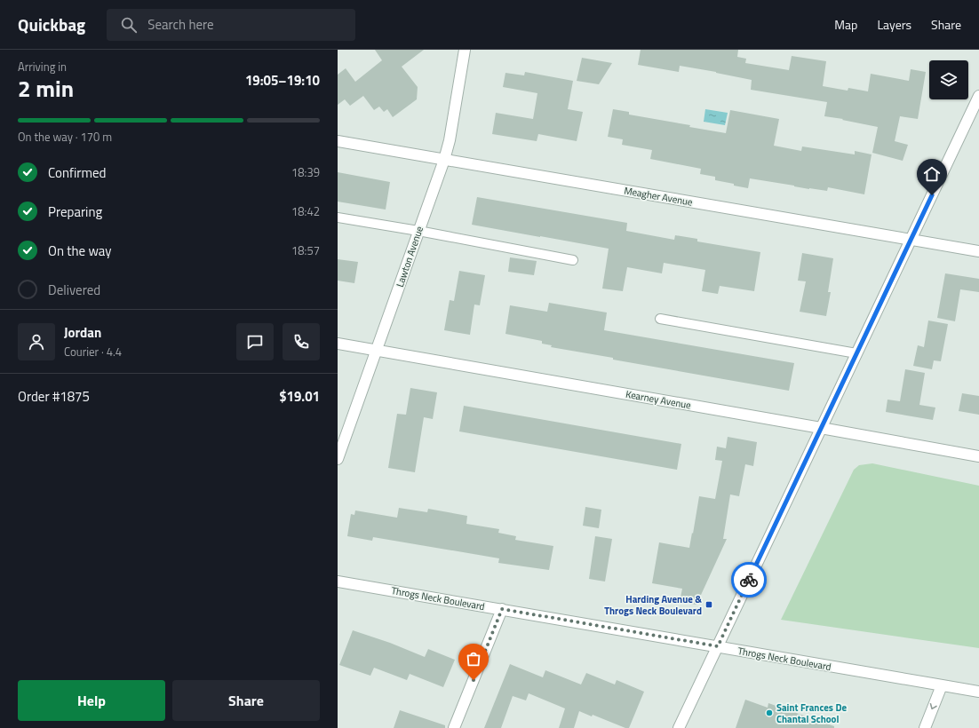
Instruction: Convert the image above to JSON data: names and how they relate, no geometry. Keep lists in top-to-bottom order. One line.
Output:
{"streets":{"street":["Meagher Avenue","Lawton Avenue","Kearney Avenue","Throgs Neck Boulevard"]},"crossings":[["Meagher Avenue","Lawton Avenue"],["Lawton Avenue","Kearney Avenue"]],"places":{"transit":["Harding Avenue & Throgs Neck Boulevard"],"other":["Saint Frances De Chantal School"]},"page":{"header":"Quickbag","search":"Search here","nav":["Map","Layers","Share"],"heading":["2 min","Arriving in","19:05–19:10"],"panel":["Jordan","Courier · 4.4","Order #1875","$19.01"],"bar":"On the way · 170 m","list":[["Confirmed","18:39"],["Preparing","18:42"],["On the way","18:57"],"Delivered"],"buttons":["Help","Share"]}}
